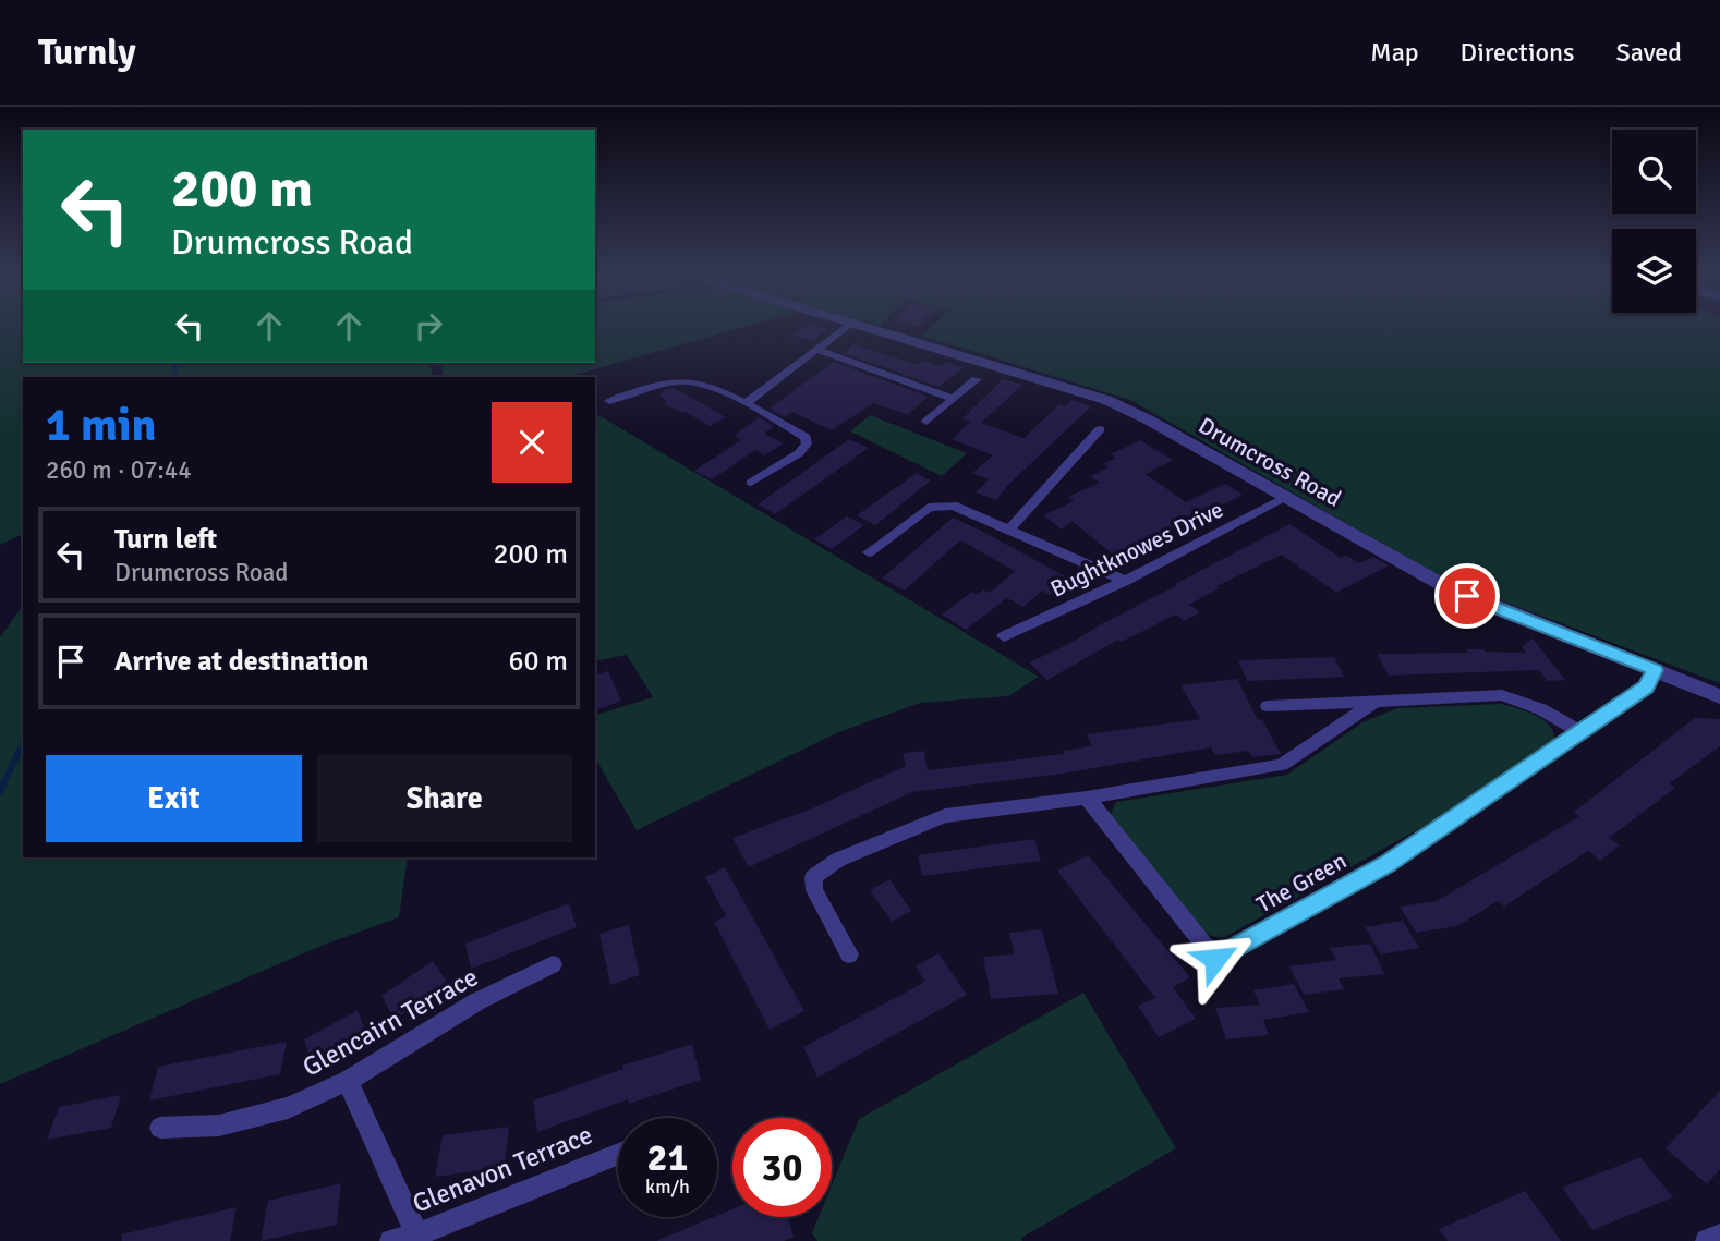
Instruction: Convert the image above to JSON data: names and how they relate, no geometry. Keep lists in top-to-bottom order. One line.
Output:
{"streets":{"street":["Drumcross Road","Bughtknowes Drive","The Green","Glencairn Terrace","Glenavon Terrace"]},"crossings":[["Drumcross Road","Bughtknowes Drive"],["Drumcross Road","The Green"]],"page":{"header":"Turnly","nav":["Map","Directions","Saved"],"turn":["200 m","Drumcross Road"],"heading":["1 min","260 m · 07:44"],"list":[{"name":"Turn left","note":"Drumcross Road","value":"200 m"},{"name":"Arrive at destination","value":"60 m"}],"buttons":["Exit","Share"],"speed":"21 km/h","limit":"30"}}
